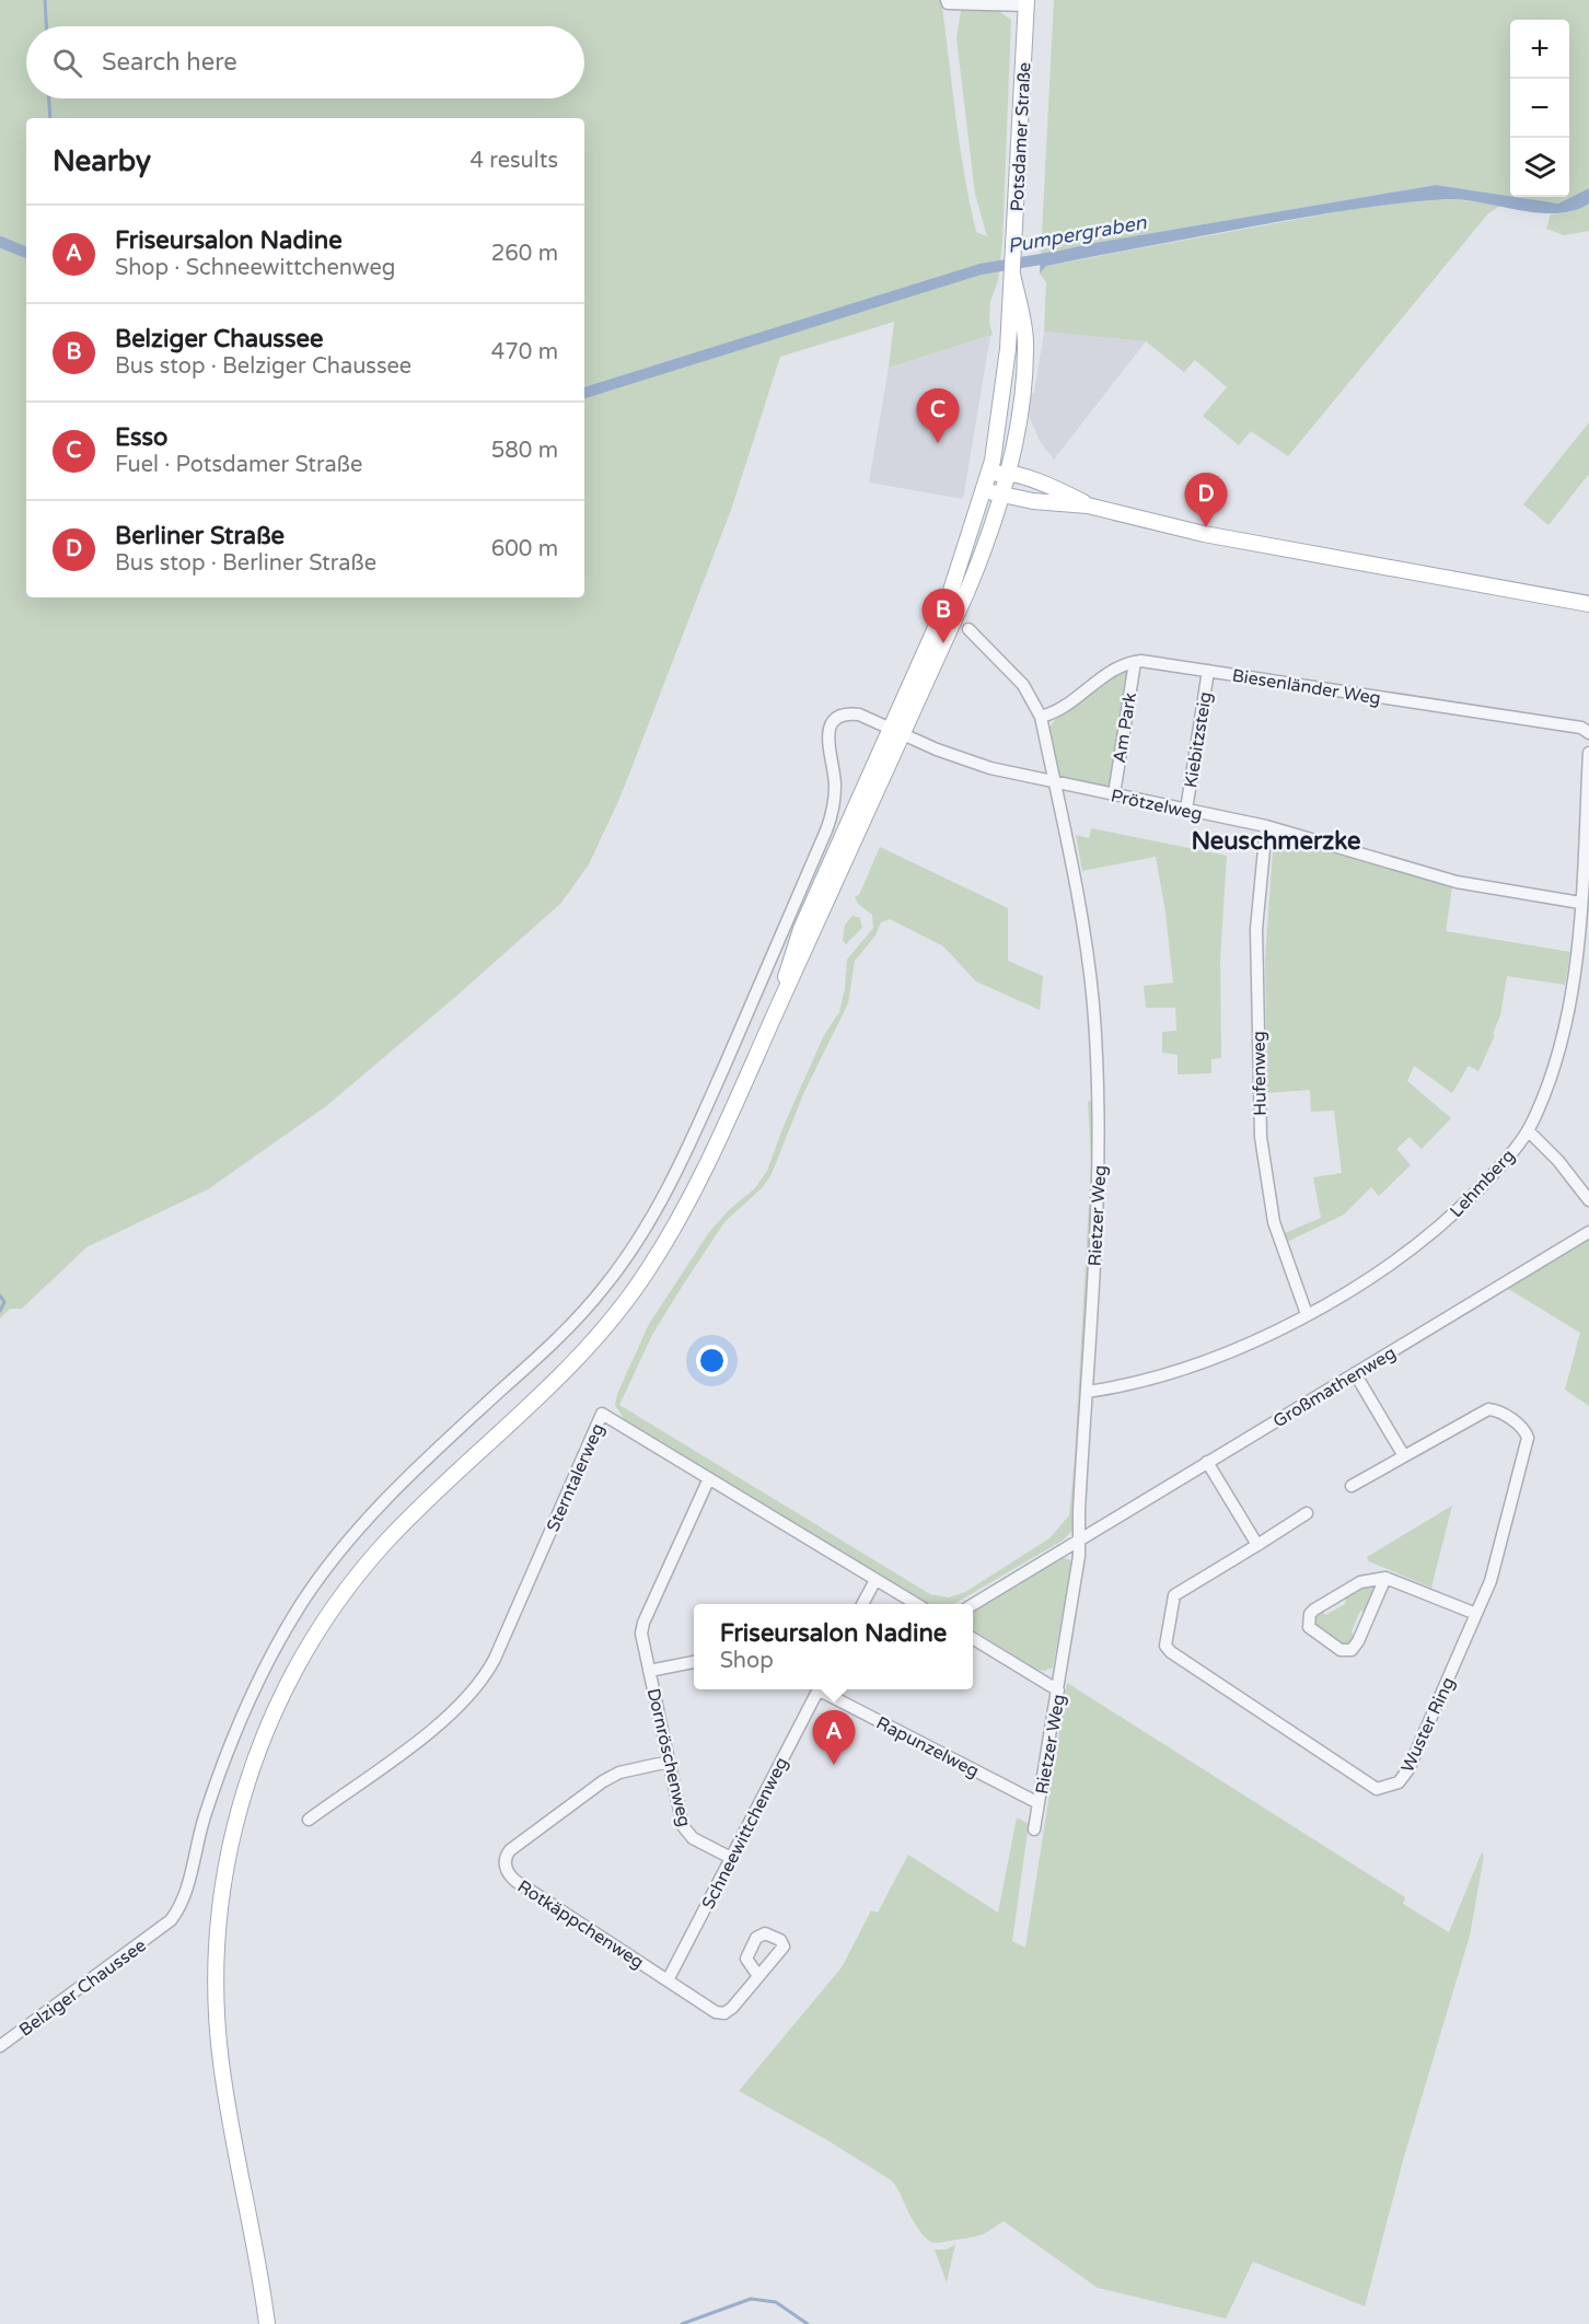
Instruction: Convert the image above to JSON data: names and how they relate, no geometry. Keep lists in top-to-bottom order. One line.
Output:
{"streets":{"main road":["Potsdamer Straße"],"street":["Biesenländer Weg","Am Park","Kiebitzsteig","Prötzelweg","Hufenweg","Lehmberg","Rietzer Weg","Großmathenweg","Sterntalerweg","Wuster Ring","Rapunzelweg","Dornröschenweg","Schneewittchenweg","Rotkäppchenweg","Belziger Chaussee"]},"crossings":[["Biesenländer Weg","Am Park"],["Biesenländer Weg","Kiebitzsteig"],["Biesenländer Weg","Rietzer Weg"],["Am Park","Prötzelweg"],["Kiebitzsteig","Prötzelweg"],["Prötzelweg","Hufenweg"],["Prötzelweg","Lehmberg"],["Prötzelweg","Rietzer Weg"],["Prötzelweg","Belziger Chaussee"],["Hufenweg","Lehmberg"],["Lehmberg","Rietzer Weg"],["Rietzer Weg","Großmathenweg"],["Rietzer Weg","Rapunzelweg"],["Sterntalerweg","Dornröschenweg"],["Dornröschenweg","Schneewittchenweg"],["Dornröschenweg","Rotkäppchenweg"],["Schneewittchenweg","Rotkäppchenweg"]],"districts":["Neuschmerzke"],"water":["Pumpergraben"],"page":{"map_buttons":["+","−"],"search":"Search here","heading":["Nearby","4 results"],"list":[{"mark":"A","name":"Friseursalon Nadine","note":"Shop · Schneewittchenweg","value":"260 m"},{"mark":"B","name":"Belziger Chaussee","note":"Bus stop · Belziger Chaussee","value":"470 m"},{"mark":"C","name":"Esso","note":"Fuel · Potsdamer Straße","value":"580 m"},{"mark":"D","name":"Berliner Straße","note":"Bus stop · Berliner Straße","value":"600 m"}],"pins":["C","D","B","A"],"popup":["Friseursalon Nadine","Shop"]}}
